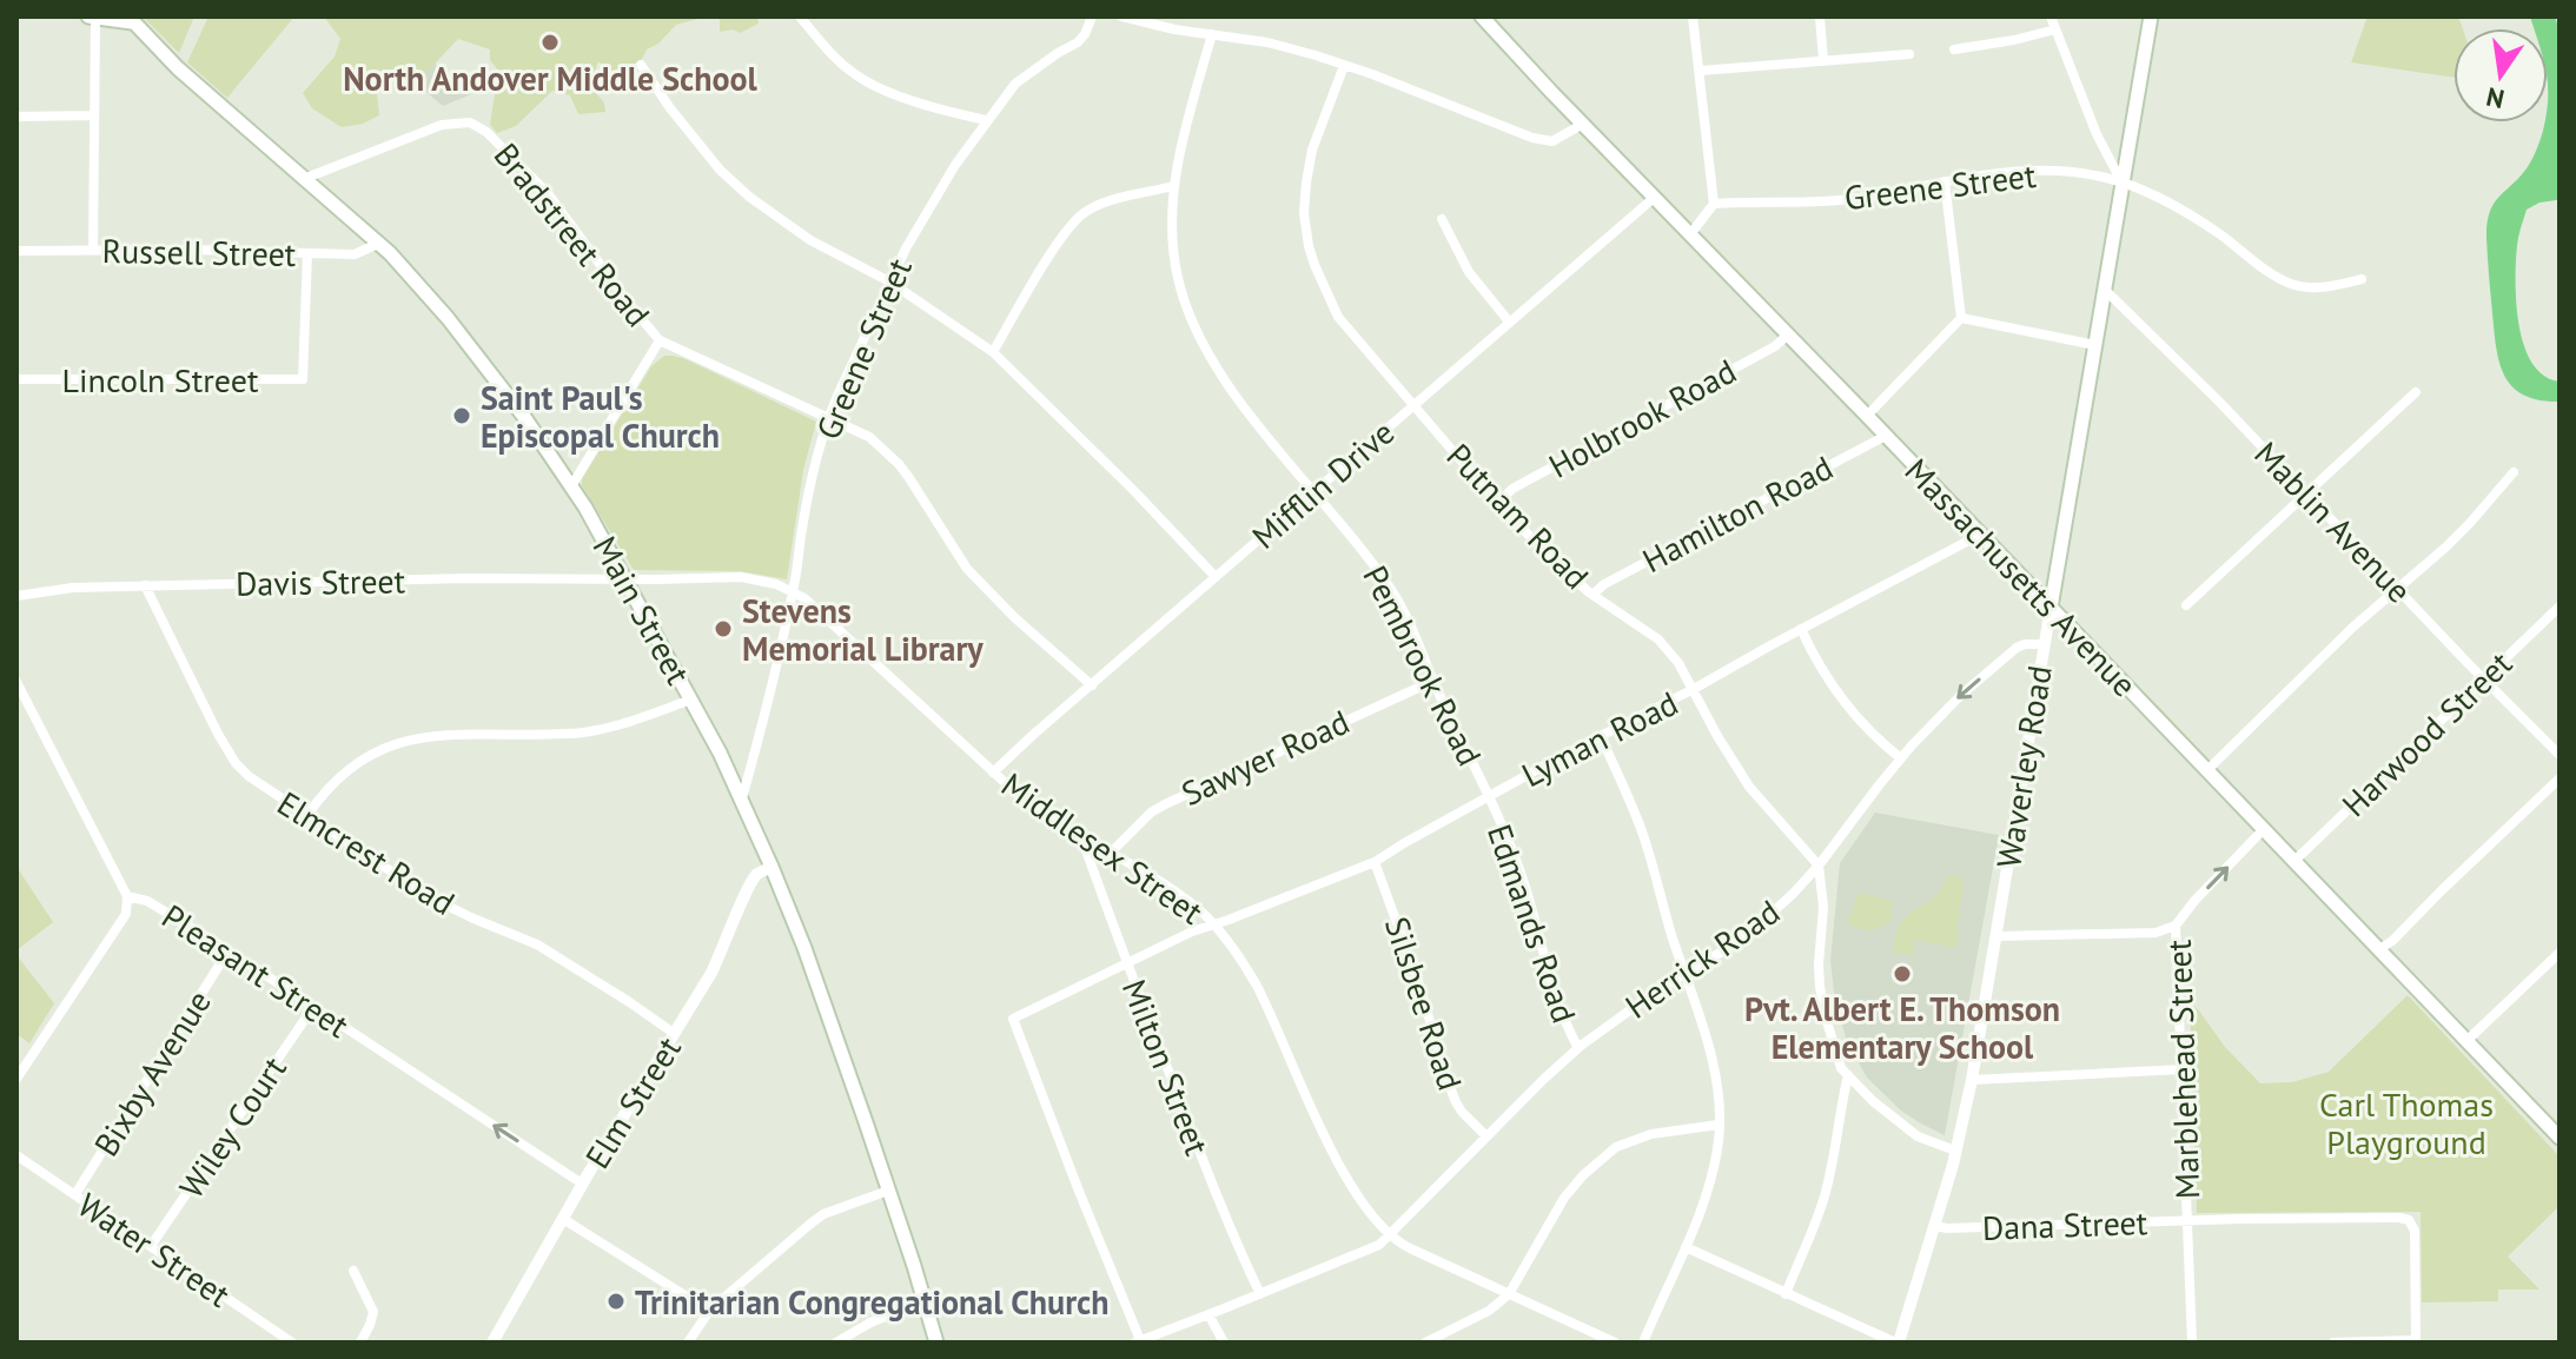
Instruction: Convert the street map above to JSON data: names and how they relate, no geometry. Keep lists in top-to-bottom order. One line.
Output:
{"streets":{"main road":["Massachusetts Avenue","Main Street","Waverley Road"],"street":["Greene Street","Bradstreet Road","Russell Street","Lincoln Street","Holbrook Road","Mifflin Drive","Hamilton Road","Putnam Road","Mablin Avenue","Davis Street","Pembrook Road","Harwood Street","Lyman Road","Sawyer Road","Middlesex Street","Elmcrest Road","Edmands Road","Herrick Road","Pleasant Street","Silsbee Road","Milton Street","Marblehead Street","Bixby Avenue","Elm Street","Wiley Court","Dana Street","Water Street"]},"crossings":[["Greene Street","Bradstreet Road"],["Greene Street","Main Street"],["Greene Street","Waverley Road"],["Greene Street","Middlesex Street"],["Bradstreet Road","Mifflin Drive"],["Bradstreet Road","Main Street"],["Russell Street","Lincoln Street"],["Russell Street","Main Street"],["Holbrook Road","Putnam Road"],["Holbrook Road","Massachusetts Avenue"],["Mifflin Drive","Putnam Road"],["Mifflin Drive","Massachusetts Avenue"],["Mifflin Drive","Pembrook Road"],["Mifflin Drive","Middlesex Street"],["Hamilton Road","Putnam Road"],["Hamilton Road","Massachusetts Avenue"],["Putnam Road","Lyman Road"],["Putnam Road","Herrick Road"],["Mablin Avenue","Harwood Street"],["Mablin Avenue","Waverley Road"],["Massachusetts Avenue","Harwood Street"],["Massachusetts Avenue","Lyman Road"],["Massachusetts Avenue","Waverley Road"],["Massachusetts Avenue","Marblehead Street"],["Davis Street","Main Street"],["Davis Street","Middlesex Street"],["Davis Street","Elmcrest Road"],["Main Street","Middlesex Street"],["Main Street","Elm Street"],["Pembrook Road","Lyman Road"],["Pembrook Road","Sawyer Road"],["Pembrook Road","Edmands Road"],["Lyman Road","Middlesex Street"],["Lyman Road","Edmands Road"],["Lyman Road","Herrick Road"],["Lyman Road","Silsbee Road"],["Lyman Road","Milton Street"],["Sawyer Road","Middlesex Street"],["Waverley Road","Herrick Road"],["Waverley Road","Dana Street"],["Middlesex Street","Herrick Road"],["Middlesex Street","Milton Street"],["Elmcrest Road","Elm Street"],["Edmands Road","Herrick Road"],["Herrick Road","Silsbee Road"],["Herrick Road","Milton Street"],["Pleasant Street","Bixby Avenue"],["Pleasant Street","Elm Street"],["Pleasant Street","Wiley Court"],["Marblehead Street","Dana Street"],["Bixby Avenue","Water Street"],["Wiley Court","Water Street"]],"one_way":["Pleasant Street"],"parks":["Carl Thomas Playground"],"places":["North Andover Middle School","Saint Paul's Episcopal Church","Stevens Memorial Library","Pvt. Albert E. Thomson Elementary School","Trinitarian Congregational Church"],"north":"bottom"}
